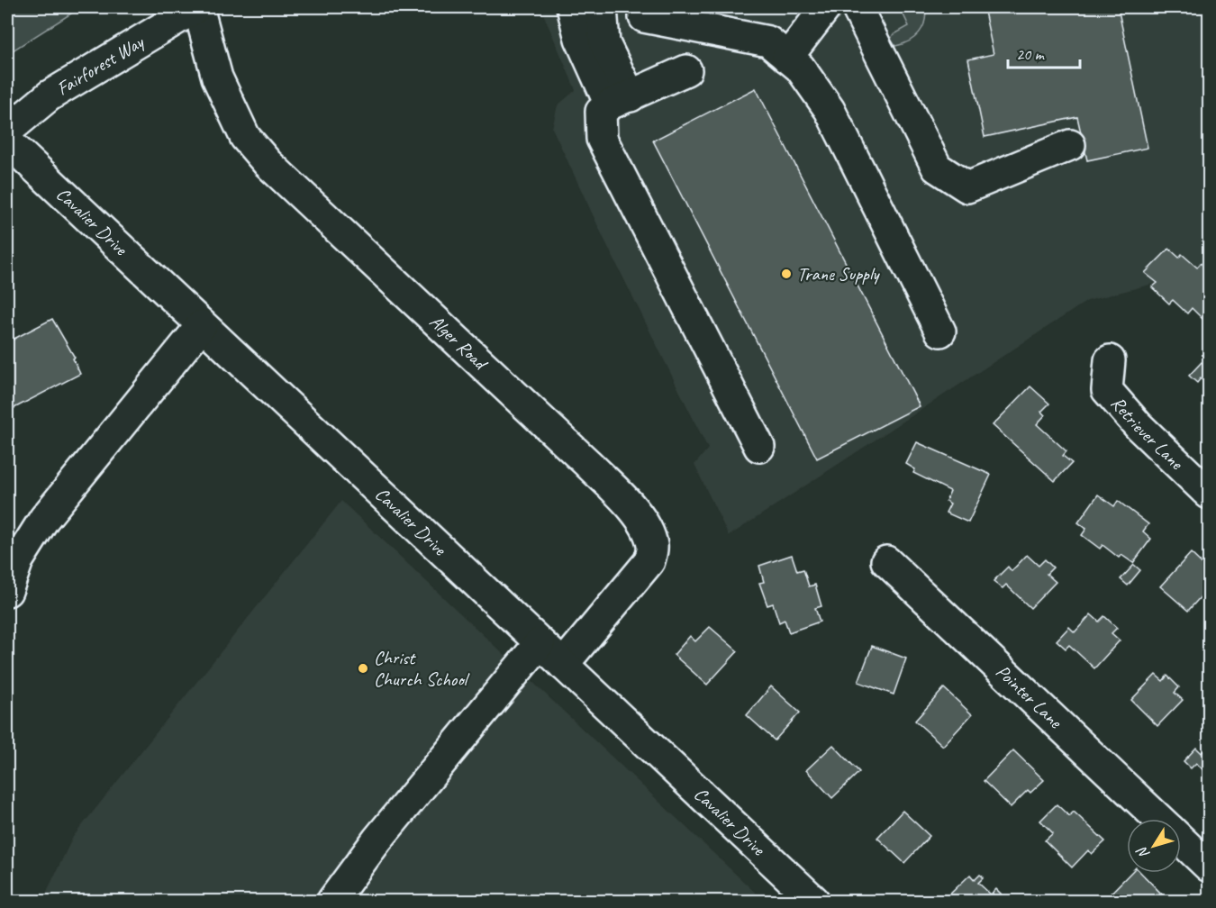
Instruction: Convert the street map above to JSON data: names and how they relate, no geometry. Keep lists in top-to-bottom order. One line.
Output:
{"streets":{"street":["Fairforest Way","Cavalier Drive","Alger Road","Retriever Lane","Pointer Lane"]},"crossings":[["Fairforest Way","Alger Road"],["Cavalier Drive","Alger Road"]],"places":["Trane Supply","Christ Church School"],"scale_bar":"20 m","north":"bottom left"}
